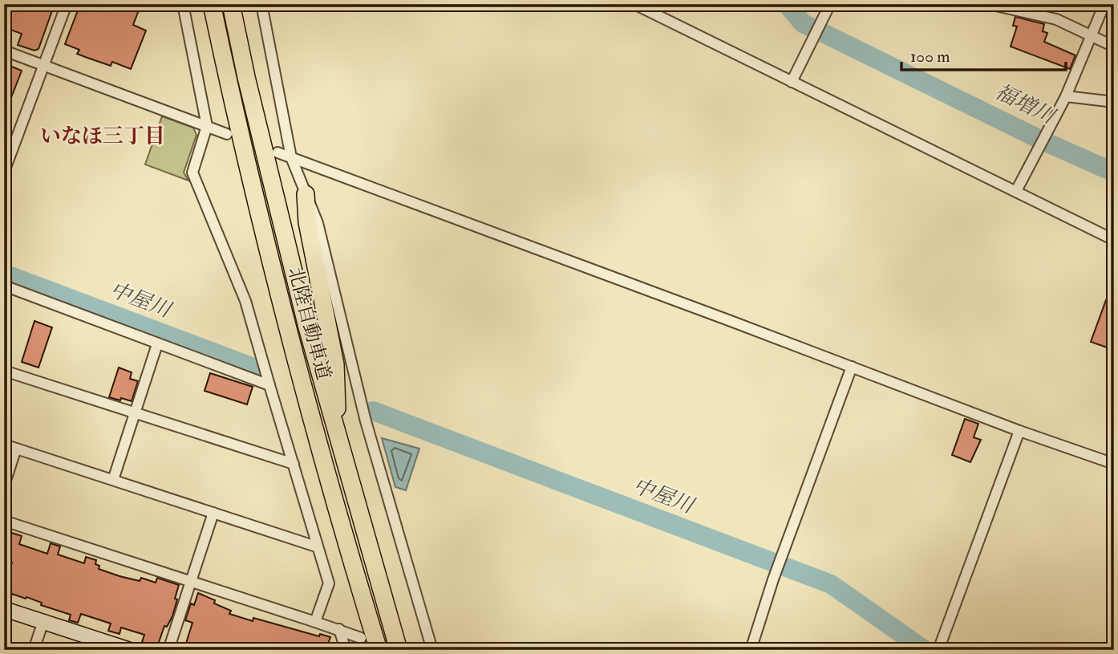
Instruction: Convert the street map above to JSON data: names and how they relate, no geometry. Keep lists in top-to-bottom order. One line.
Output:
{"streets":{"highway":["北陸自動車道"]},"districts":["いなほ三丁目"],"water":["福増川","中屋川"],"scale_bar":"100 m"}
